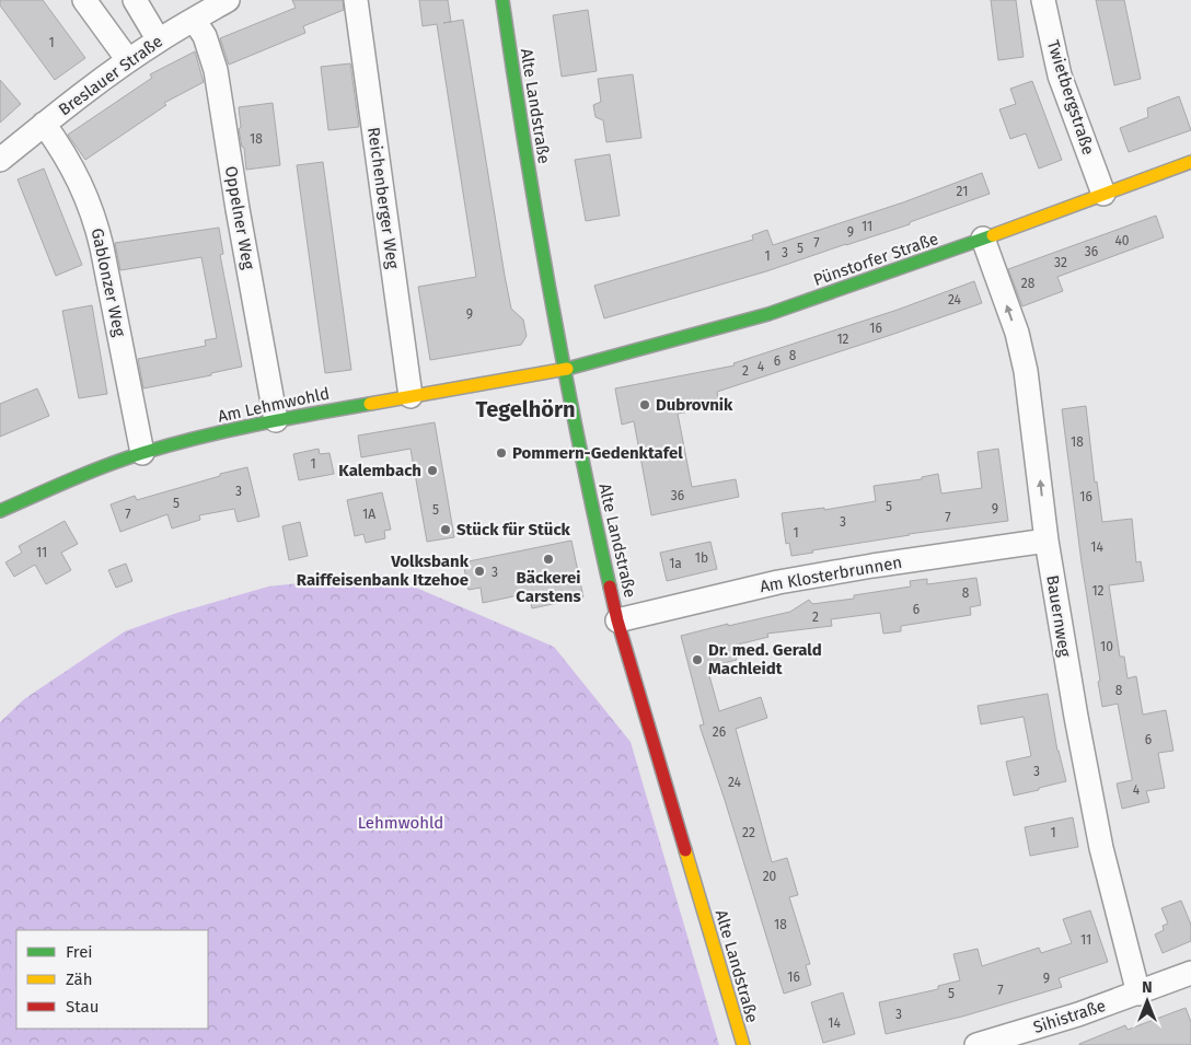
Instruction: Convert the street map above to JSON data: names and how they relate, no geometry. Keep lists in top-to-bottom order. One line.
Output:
{"streets":{"street":["Breslauer Straße","Twietbergstraße","Alte Landstraße","Reichenberger Weg","Oppelner Weg","Pünstorfer Straße","Gablonzer Weg","Am Lehmwohld","Am Klosterbrunnen","Bauernweg","Sihistraße"]},"crossings":[["Breslauer Straße","Oppelner Weg"],["Breslauer Straße","Gablonzer Weg"],["Twietbergstraße","Pünstorfer Straße"],["Alte Landstraße","Pünstorfer Straße"],["Alte Landstraße","Am Lehmwohld"],["Alte Landstraße","Am Klosterbrunnen"],["Reichenberger Weg","Am Lehmwohld"],["Oppelner Weg","Am Lehmwohld"],["Pünstorfer Straße","Am Lehmwohld"],["Pünstorfer Straße","Bauernweg"],["Gablonzer Weg","Am Lehmwohld"],["Am Klosterbrunnen","Bauernweg"],["Bauernweg","Sihistraße"]],"one_way":["Bauernweg"],"districts":["Tegelhörn"],"parks":["Lehmwohld"],"places":["Dubrovnik","Pommern-Gedenktafel","Kalembach","Stück für Stück","Bäckerei Carstens","Volksbank Raiffeisenbank Itzehoe","Dr. med. Gerald Machleidt"],"house_numbers":["1","18","21","11","9","40","7","5","36","3","1","32","28","24","9","16","12","8","6","4","2","18","1","3","36","16","5","5","9","5","7","1A","7","3","1","14","11","1b","1a","3","12","8","6","2","10","8","26","6","3","24","4","22","1","20","18","11","16","9","7","5","3","14"],"legend":["Frei","Zäh","Stau"],"north":"top"}
